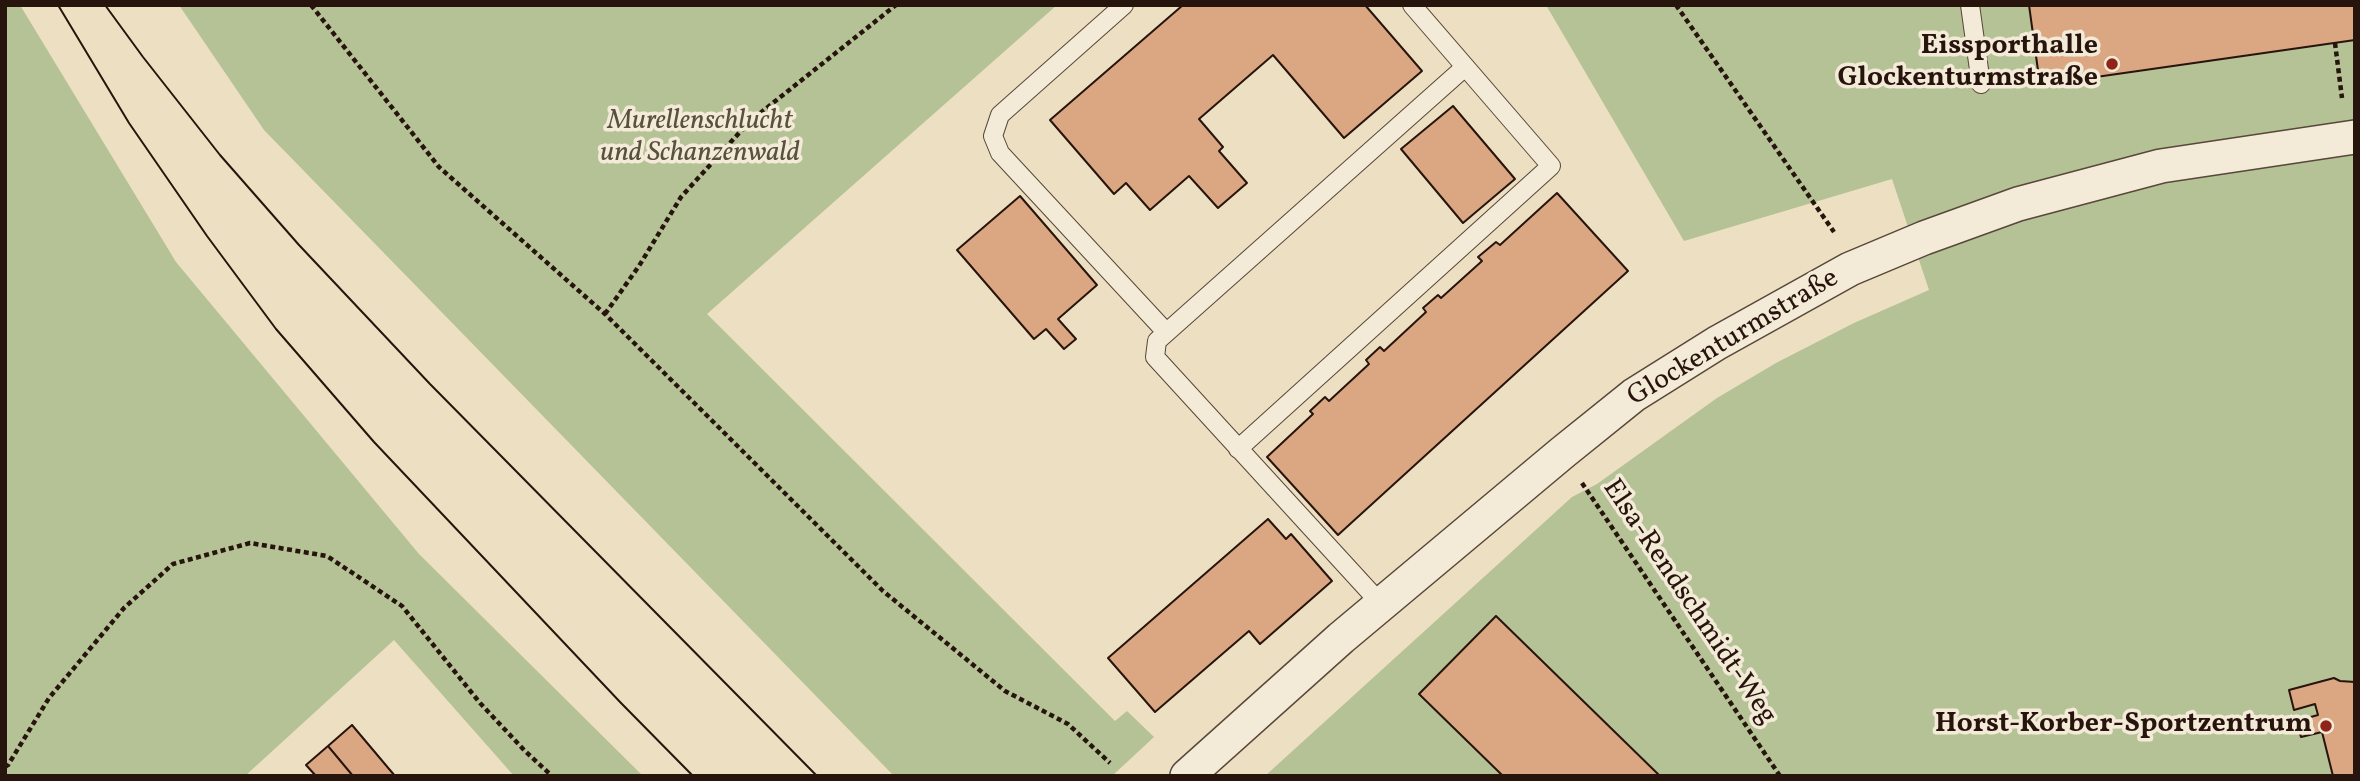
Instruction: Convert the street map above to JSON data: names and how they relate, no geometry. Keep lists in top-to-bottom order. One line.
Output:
{"streets":{"street":["Glockenturmstraße"],"path":["Elsa-Rendschmidt-Weg"]},"crossings":[["Glockenturmstraße","Elsa-Rendschmidt-Weg"]],"parks":["Murellenschlucht und Schanzenwald"],"places":["Eissporthalle Glockenturmstraße","Horst-Korber-Sportzentrum"]}
